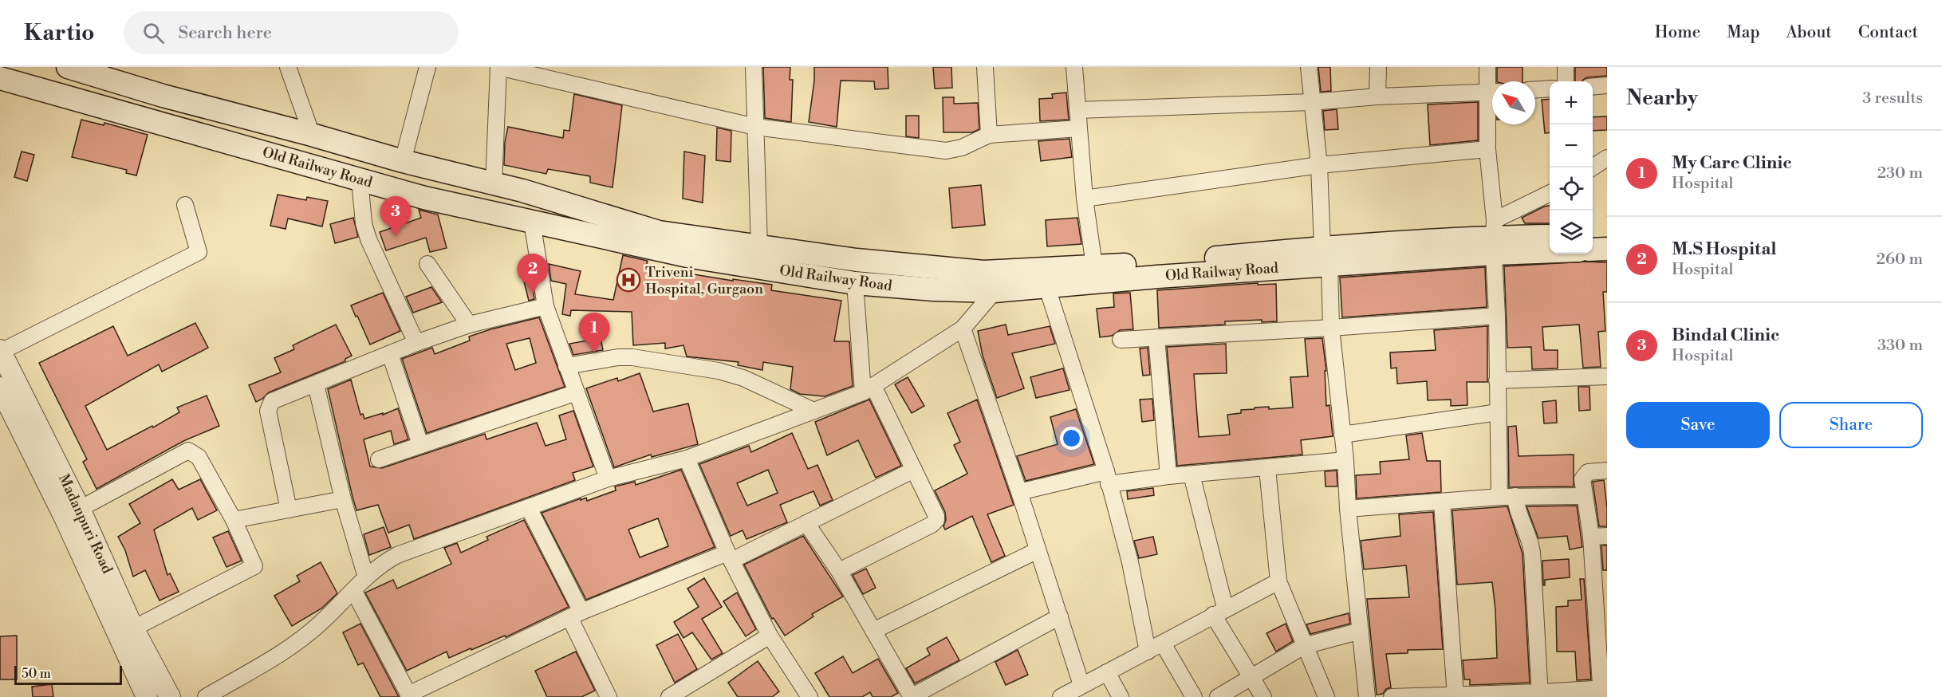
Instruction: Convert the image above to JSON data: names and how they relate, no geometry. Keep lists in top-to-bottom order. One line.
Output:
{"streets":{"main road":["Old Railway Road"],"street":["Madanpuri Road"]},"places":{"hospital":["Triveni Hospital, Gurgaon"]},"scale_bar":"50 m","north":"top left","page":{"header":"Kartio","search":"Search here","nav":["Home","Map","About","Contact"],"heading":["Nearby","3 results"],"map_buttons":["+","−"],"list":[{"mark":"1","name":"My Care Clinic","note":"Hospital","value":"230 m"},{"mark":"2","name":"M.S Hospital","note":"Hospital","value":"260 m"},{"mark":"3","name":"Bindal Clinic","note":"Hospital","value":"330 m"}],"pins":["3","2","1"],"buttons":["Save","Share"],"scale":"50 m"}}
